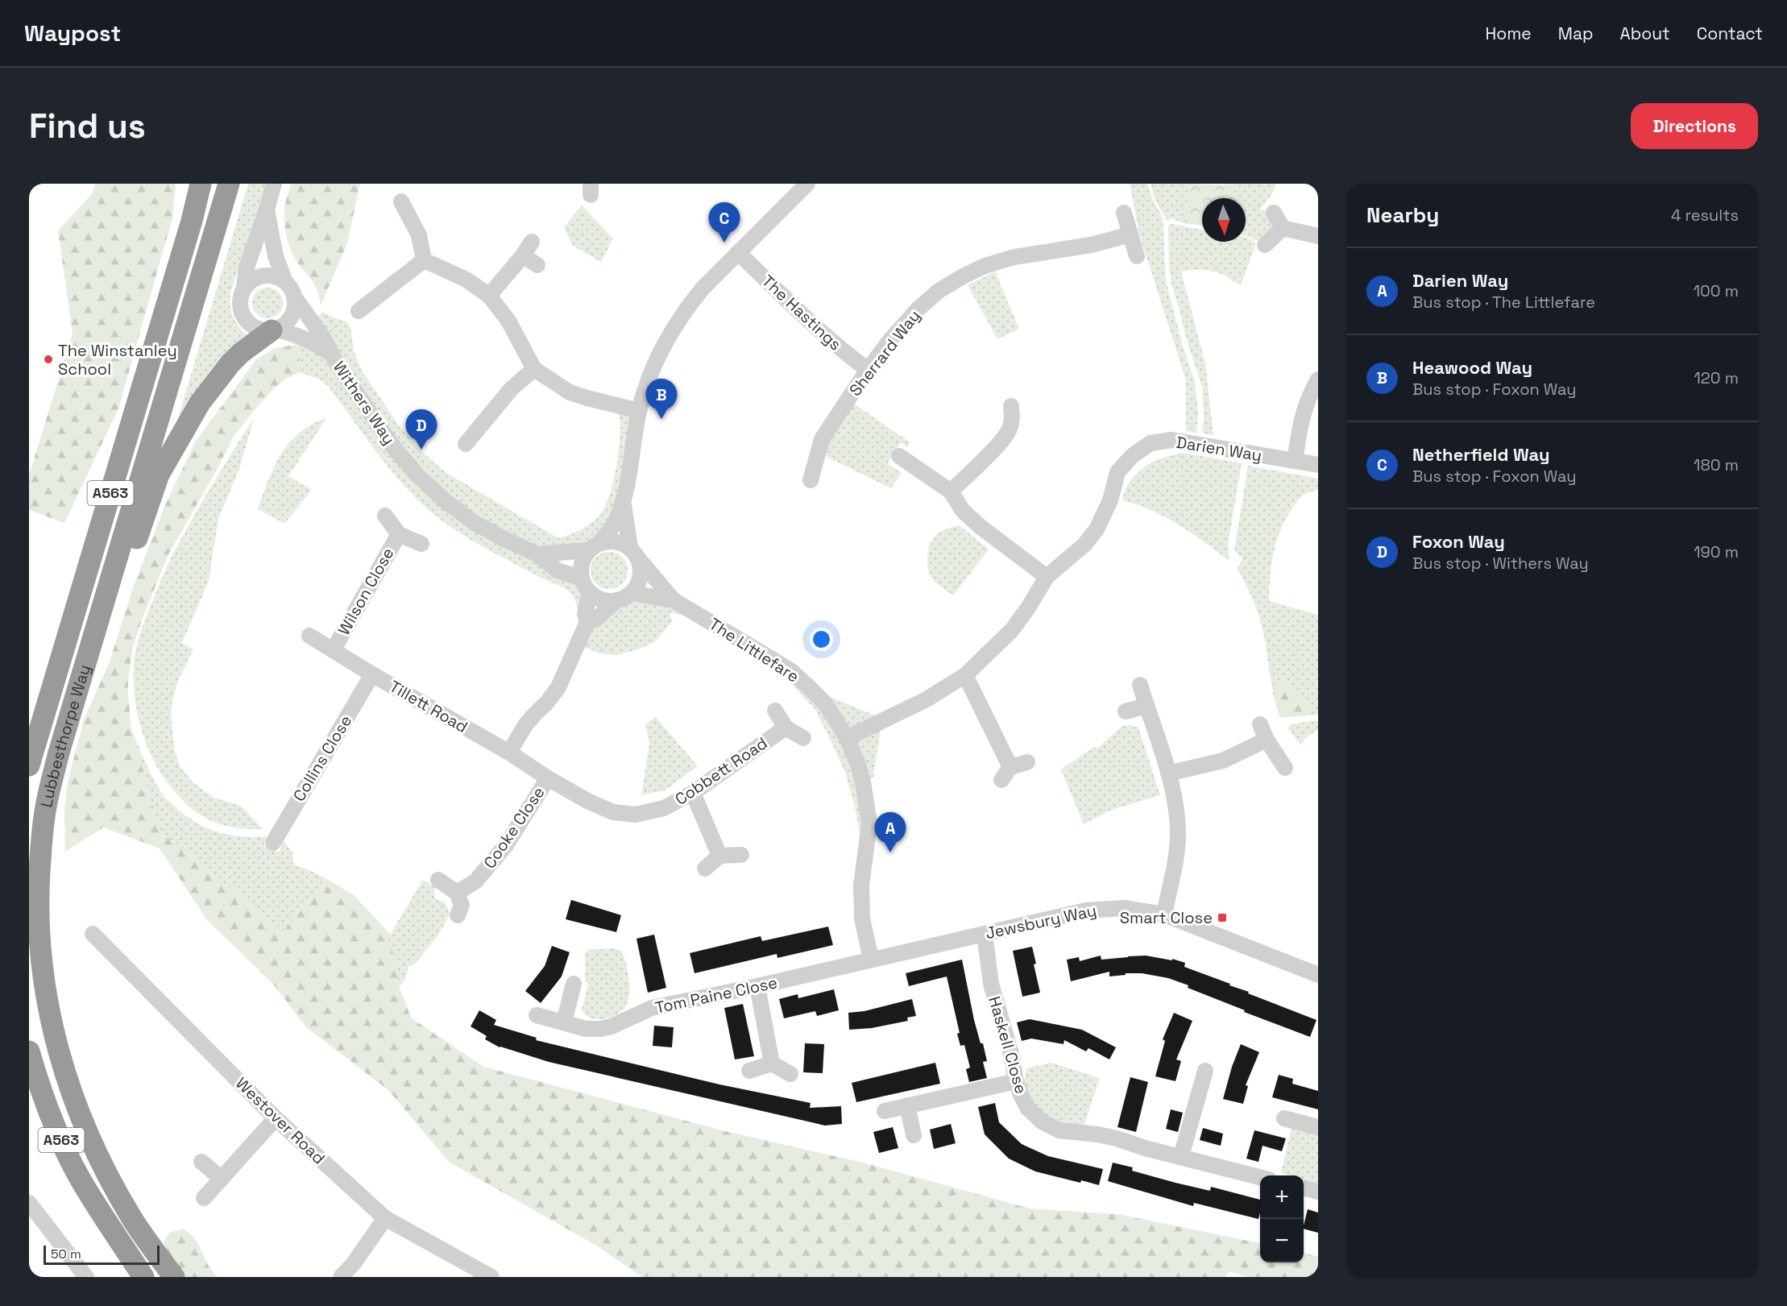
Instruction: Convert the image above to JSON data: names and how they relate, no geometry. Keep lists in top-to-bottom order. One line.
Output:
{"streets":{"highway":["A563","Lubbesthorpe Way"],"street":["The Hastings","Sherrard Way","Withers Way","Darien Way","Wilson Close","The Littlefare","Tillett Road","Collins Close","Cobbett Road","Cooke Close","Jewsbury Way","Tom Paine Close","Haskell Close","Westover Road"]},"crossings":[["The Hastings","Sherrard Way"],["Withers Way","The Littlefare"],["Darien Way","The Littlefare"],["Wilson Close","Tillett Road"],["The Littlefare","Jewsbury Way"],["The Littlefare","Tom Paine Close"],["Tillett Road","Collins Close"],["Tillett Road","Cobbett Road"],["Tillett Road","Cooke Close"],["Cobbett Road","Cooke Close"],["Jewsbury Way","Tom Paine Close"],["Jewsbury Way","Haskell Close"]],"places":{"other":["The Winstanley School"],"transit":["Smart Close"]},"scale_bar":"50 m","north":"bottom","page":{"header":"Waypost","nav":["Home","Map","About","Contact"],"buttons":"Directions","title":"Find us","heading":["Nearby","4 results"],"pins":["C","B","D","A"],"list":[{"mark":"A","name":"Darien Way","note":"Bus stop · The Littlefare","value":"100 m"},{"mark":"B","name":"Heawood Way","note":"Bus stop · Foxon Way","value":"120 m"},{"mark":"C","name":"Netherfield Way","note":"Bus stop · Foxon Way","value":"180 m"},{"mark":"D","name":"Foxon Way","note":"Bus stop · Withers Way","value":"190 m"}],"map_buttons":["+","−"],"scale":"50 m"}}
